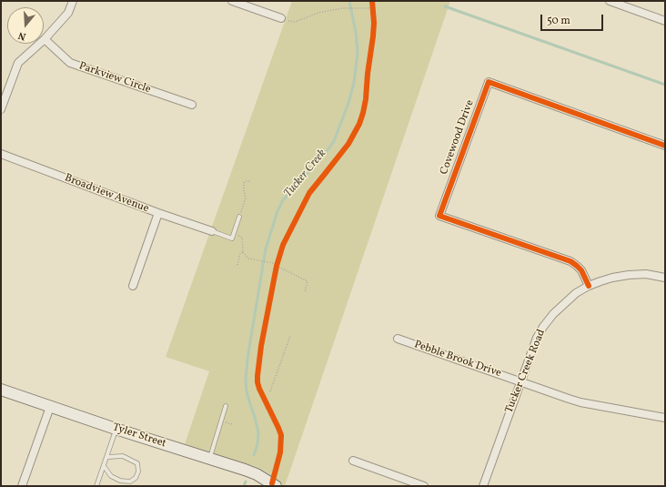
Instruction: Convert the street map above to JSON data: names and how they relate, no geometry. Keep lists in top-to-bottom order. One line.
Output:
{"streets":{"street":["Parkview Circle","Covewood Drive","Broadview Avenue","Pebble Brook Drive","Tucker Creek Road","Tyler Street"]},"crossings":[["Covewood Drive","Tucker Creek Road"],["Pebble Brook Drive","Tucker Creek Road"]],"water":["Tucker Creek"],"scale_bar":"50 m","north":"bottom"}
